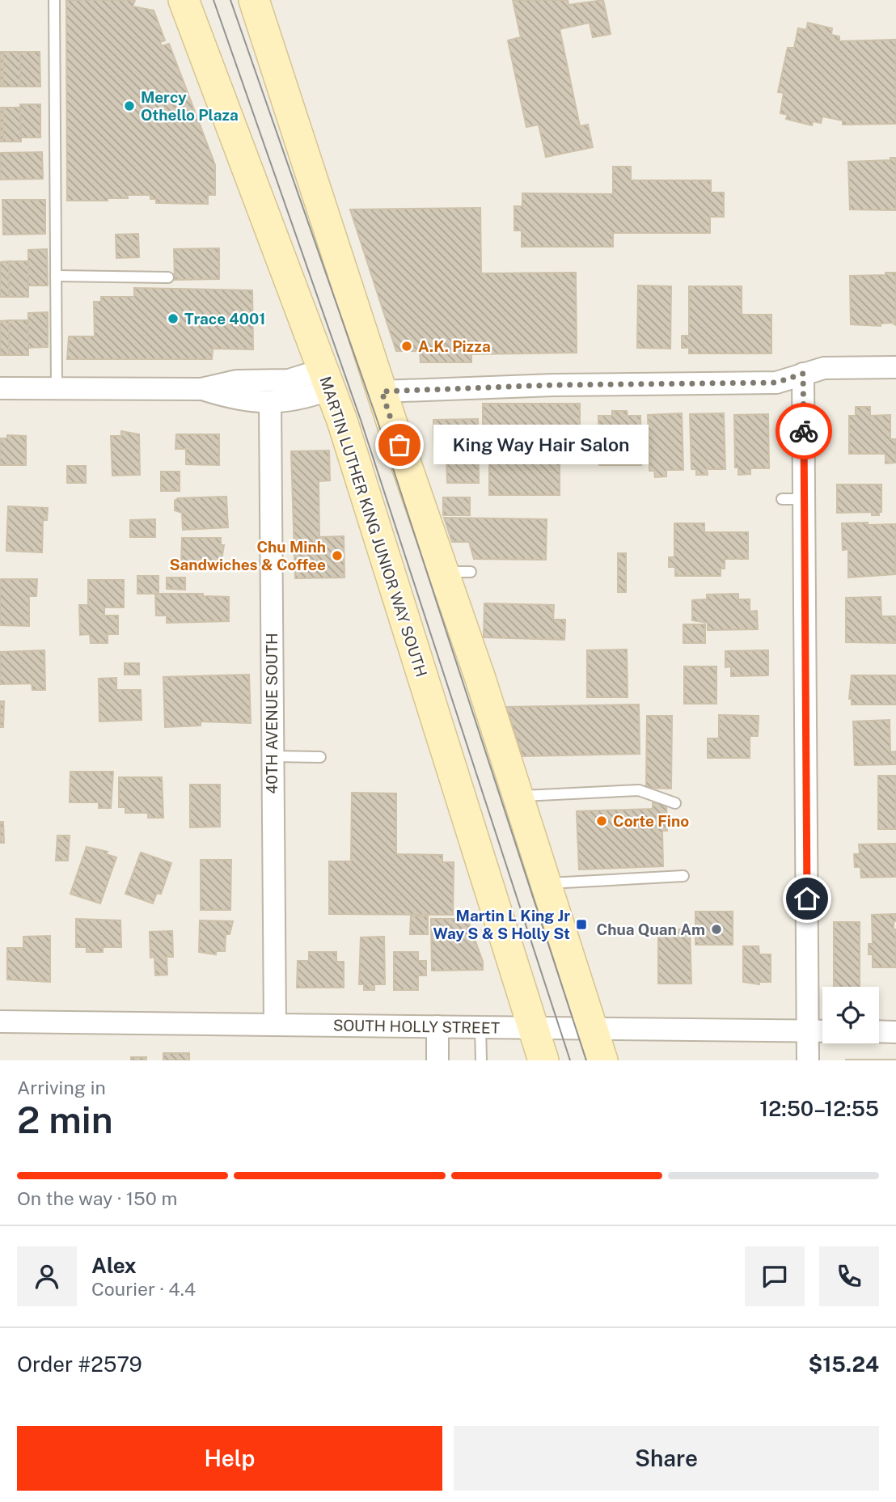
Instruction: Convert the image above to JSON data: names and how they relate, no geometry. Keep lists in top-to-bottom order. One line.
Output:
{"streets":{"main road":["MARTIN LUTHER KING JUNIOR WAY SOUTH"],"street":["40TH AVENUE SOUTH","SOUTH HOLLY STREET"]},"crossings":[["MARTIN LUTHER KING JUNIOR WAY SOUTH","SOUTH HOLLY STREET"],["40TH AVENUE SOUTH","SOUTH HOLLY STREET"]],"places":{"other":["Mercy Othello Plaza","Trace 4001","A.K. Pizza","King Way Hair Salon","Chu Minh Sandwiches & Coffee","Corte Fino","Chua Quan Am"],"transit":["Martin L King Jr Way S & S Holly St"]},"page":{"bubble":"King Way Hair Salon","heading":["2 min","Arriving in","12:50–12:55"],"panel":["Alex","Courier · 4.4","Order #2579","$15.24"],"bar":"On the way · 150 m","buttons":["Help","Share"]}}
